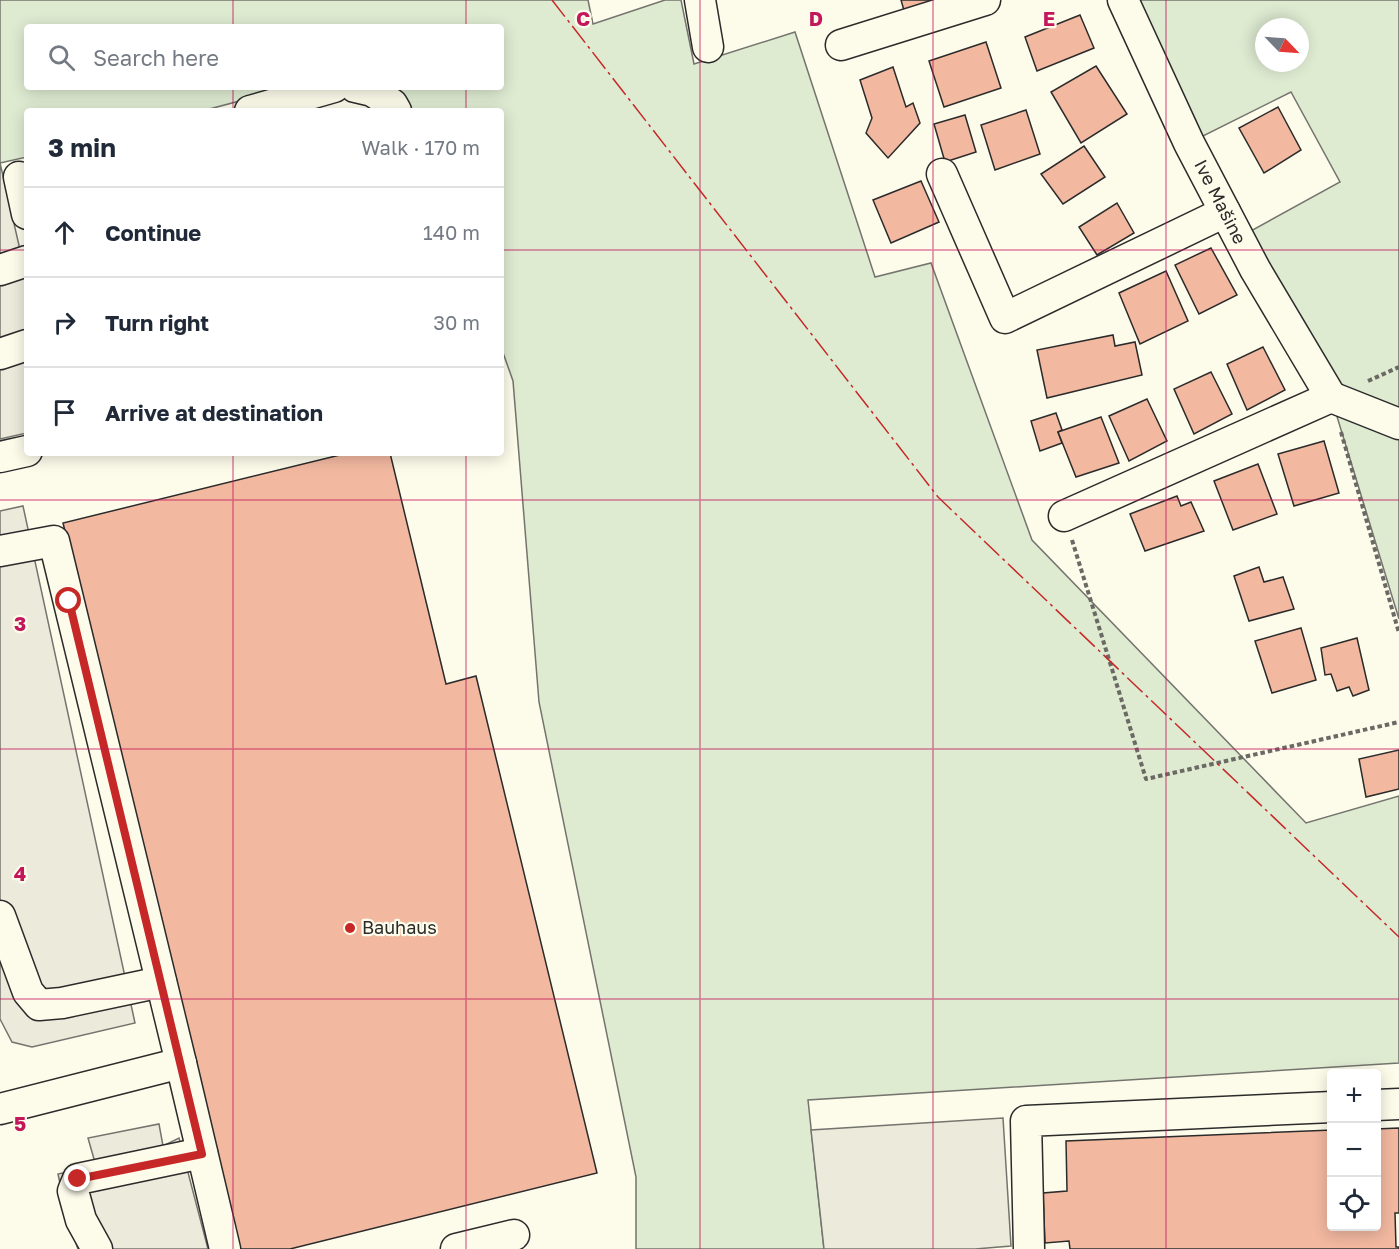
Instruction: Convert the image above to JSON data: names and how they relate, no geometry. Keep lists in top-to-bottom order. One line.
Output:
{"streets":{"street":["Ive Mašine"]},"places":["Bauhaus"],"north":"bottom right","page":{"search":"Search here","heading":["3 min","Walk · 170 m"],"list":[["Continue","140 m"],["Turn right","30 m"],"Arrive at destination"],"map_buttons":["+","−"]},"grid":{"columns":["C","D","E"],"rows":["3","4","5"]}}
